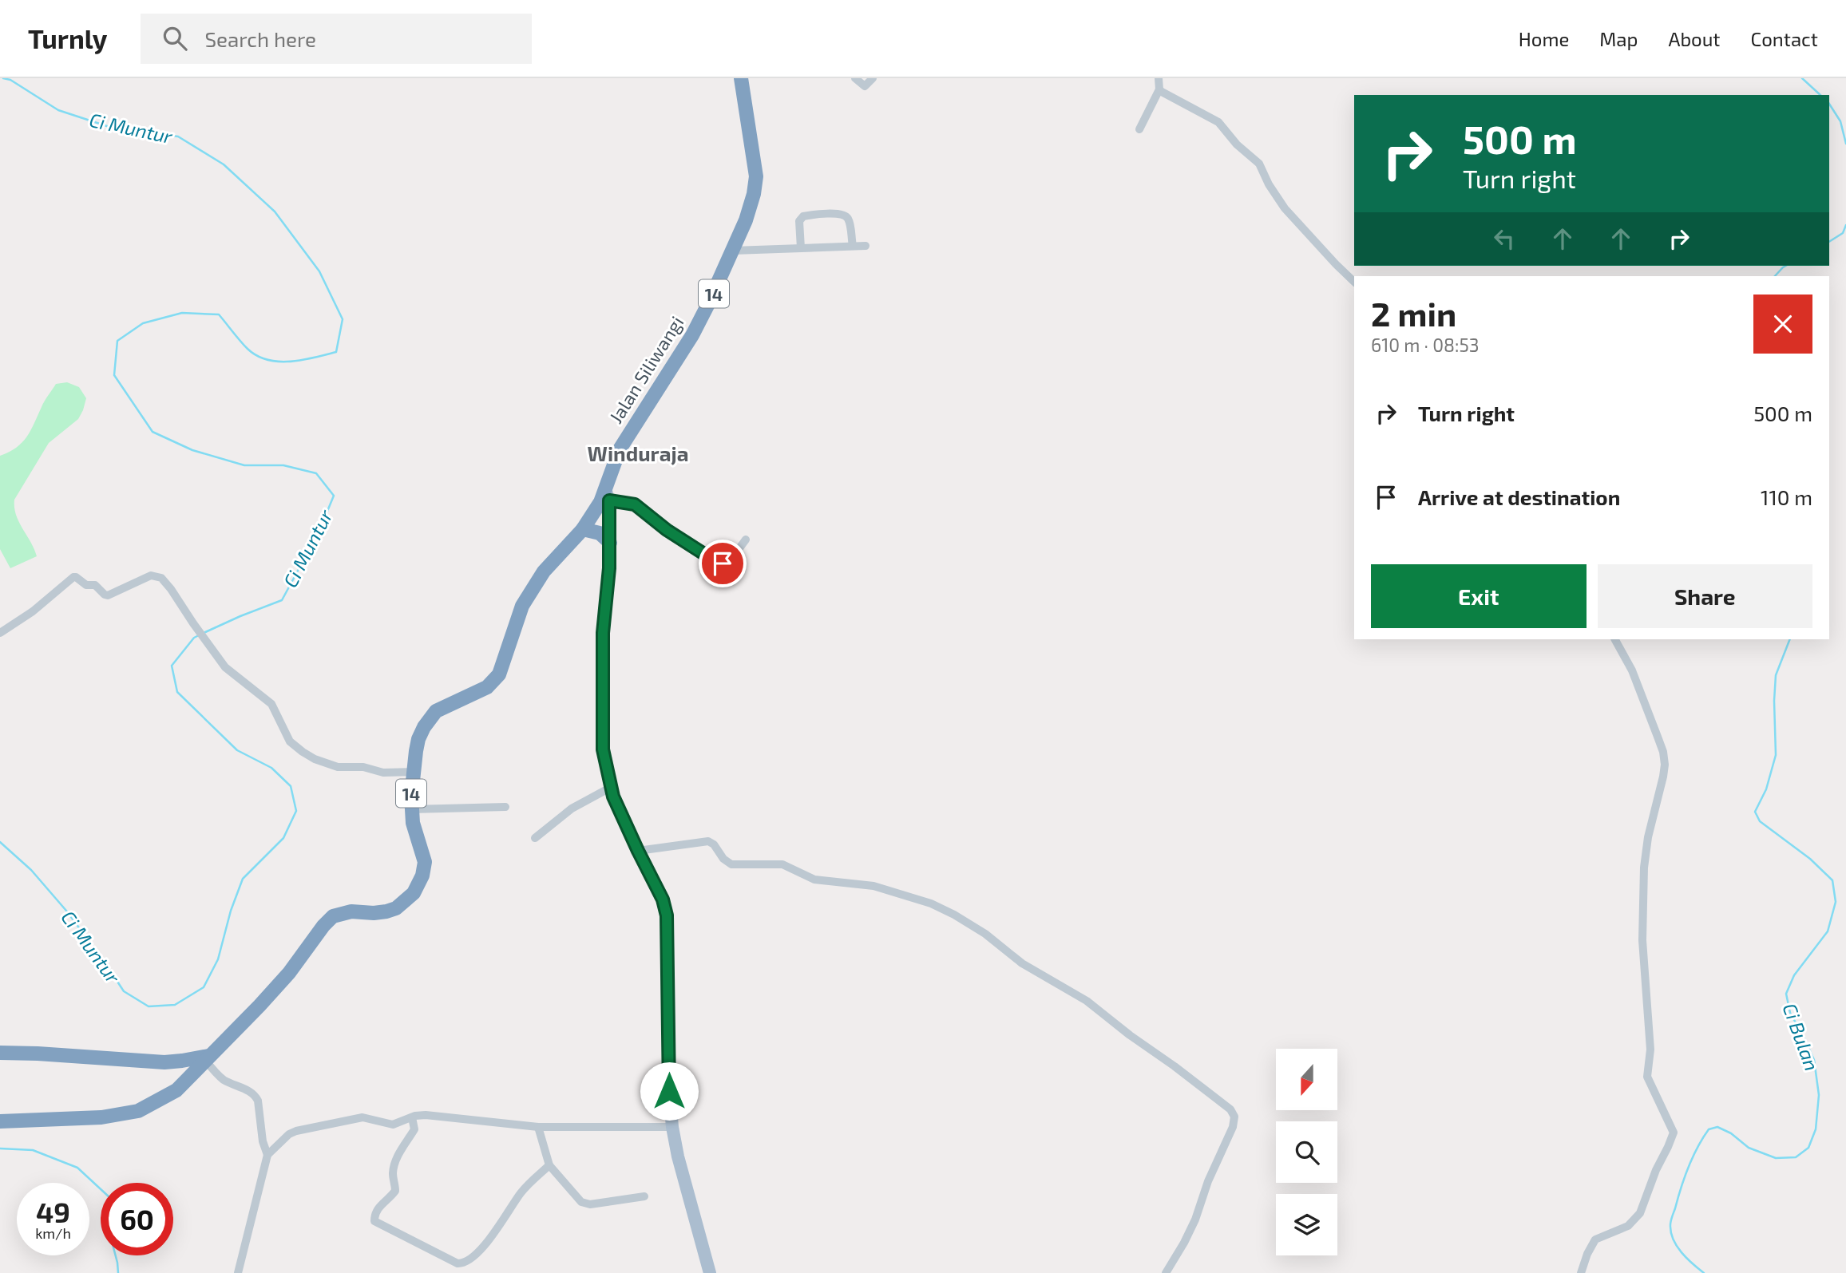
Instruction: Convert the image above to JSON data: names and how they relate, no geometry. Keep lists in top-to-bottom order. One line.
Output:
{"streets":{"highway":["14","Jalan Siliwangi"]},"crossings":[["14","Jalan Siliwangi"]],"districts":["Winduraja"],"water":["Ci Muntur","Ci Bulan"],"north":"bottom","page":{"header":"Turnly","search":"Search here","nav":["Home","Map","About","Contact"],"turn":["500 m","Turn right"],"heading":["2 min","610 m · 08:53"],"list":[{"name":"Turn right","value":"500 m"},{"name":"Arrive at destination","value":"110 m"}],"buttons":["Exit","Share"],"speed":"49 km/h","limit":"60"}}
